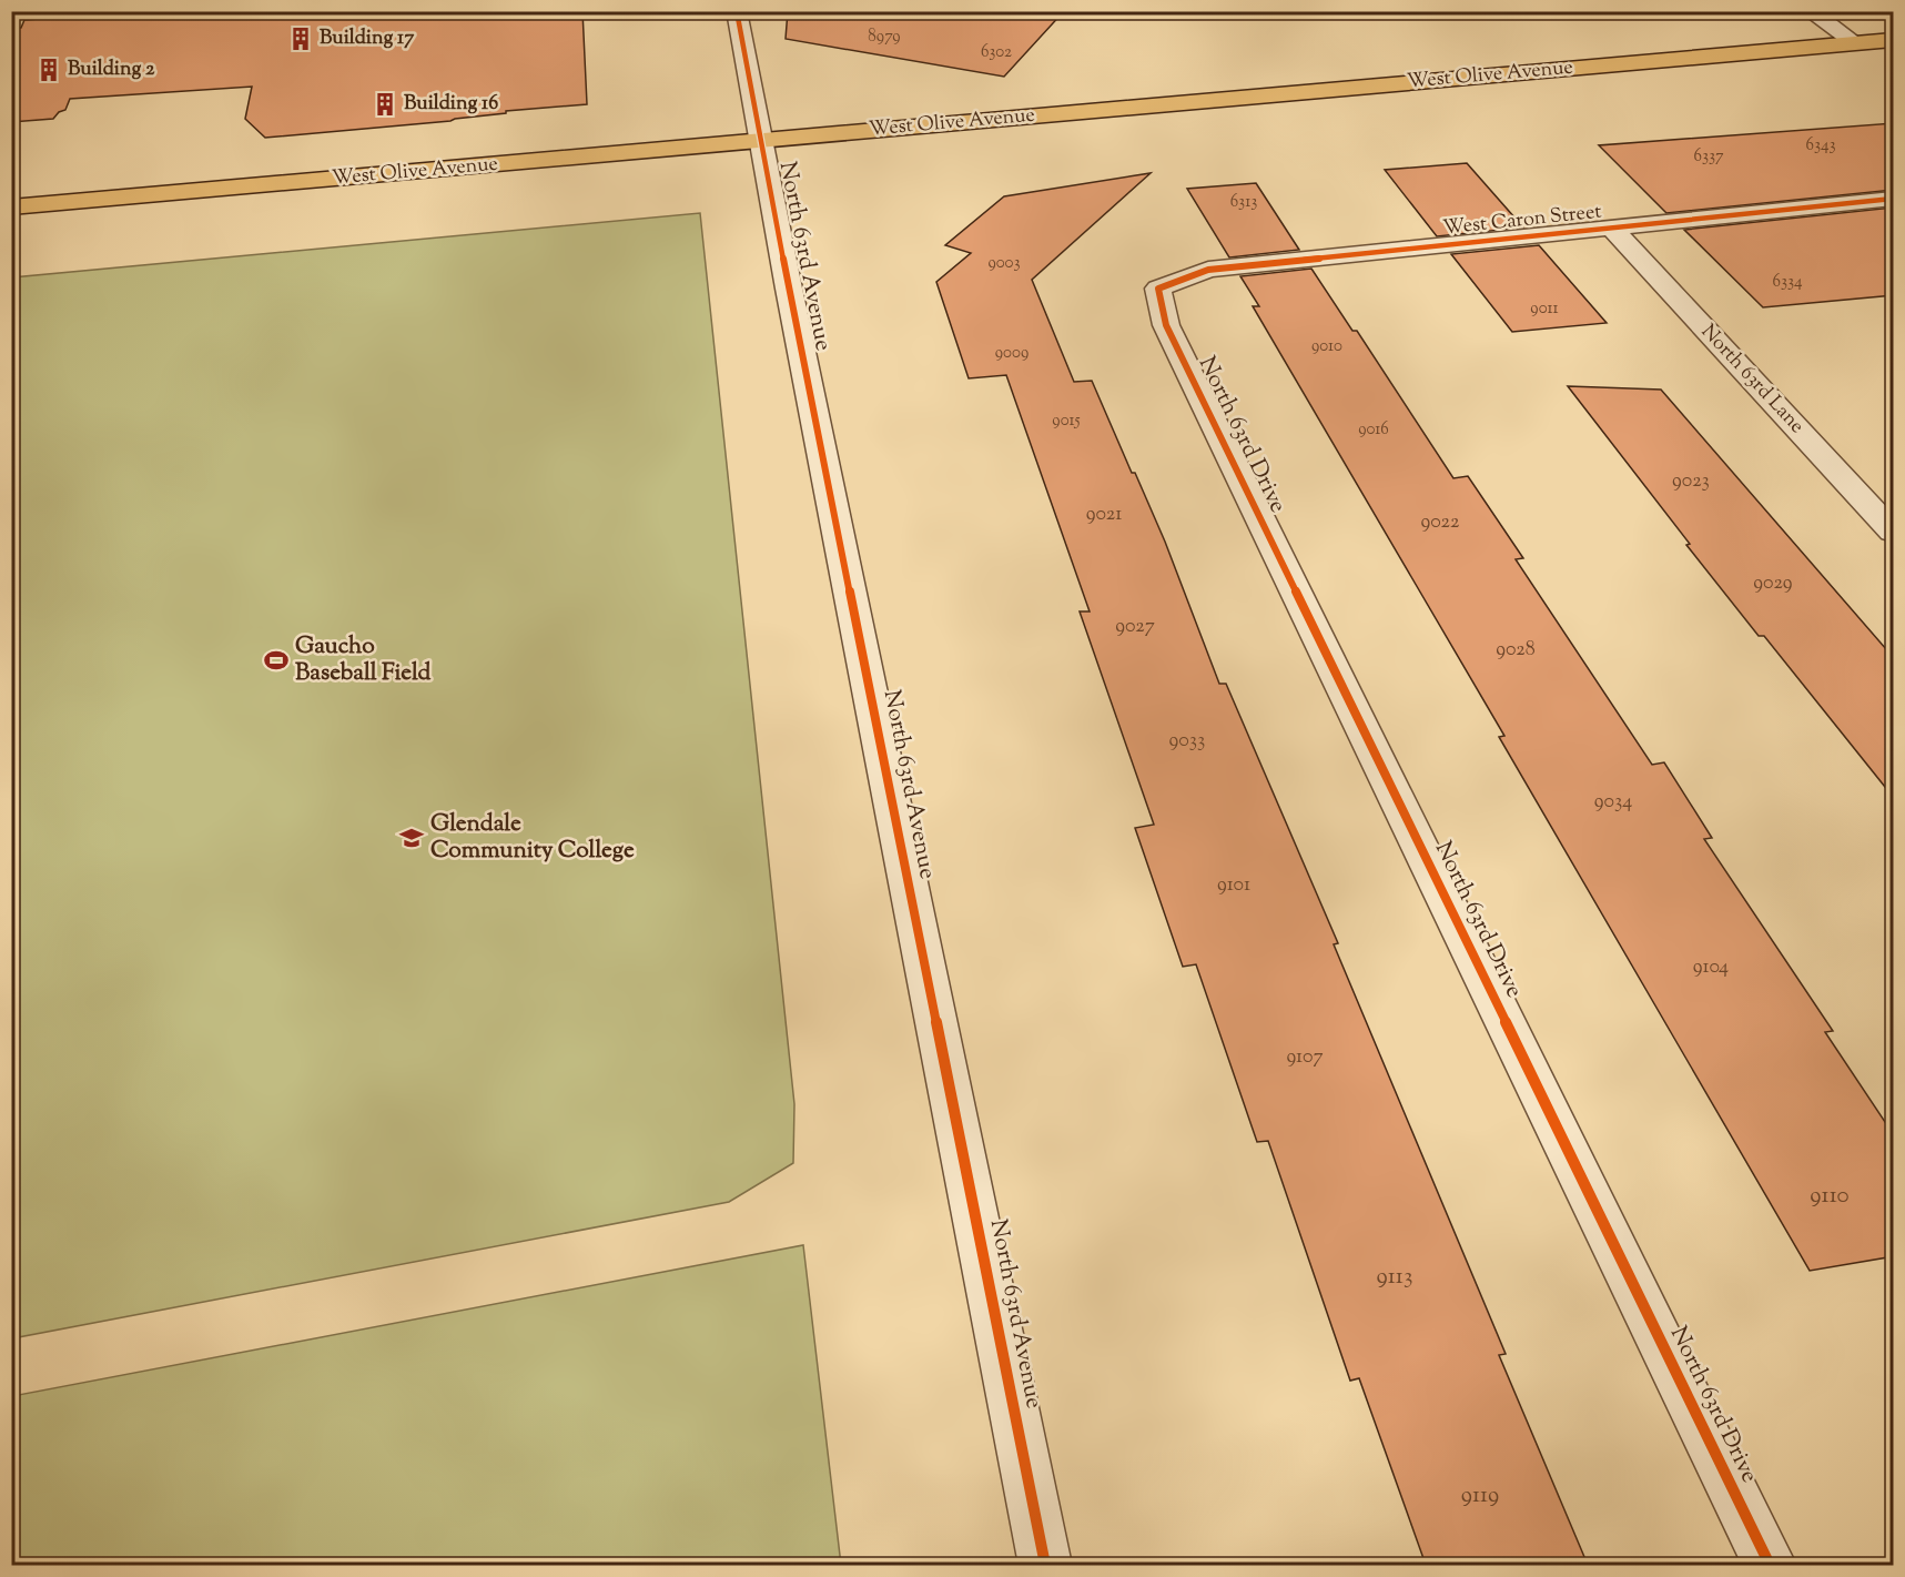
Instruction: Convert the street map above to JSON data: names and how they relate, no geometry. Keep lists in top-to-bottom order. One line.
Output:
{"streets":{"main road":["West Olive Avenue"],"street":["West Caron Street","North 63rd Avenue","North 63rd Lane","North 63rd Drive"]},"crossings":[["West Olive Avenue","North 63rd Avenue"],["West Caron Street","North 63rd Lane"],["West Caron Street","North 63rd Drive"]],"places":{"building":["Building 17","Building 2","Building 16"],"sports":["Gaucho Baseball Field"],"school or university":["Glendale Community College"]},"house_numbers":["8979","6302","6343","6337","6313","9003","6334","9011","9010","9009","9015","9016","9023","9021","9022","9029","9027","9028","9033","9034","9101","9104","9107","9110","9113","9119"]}
